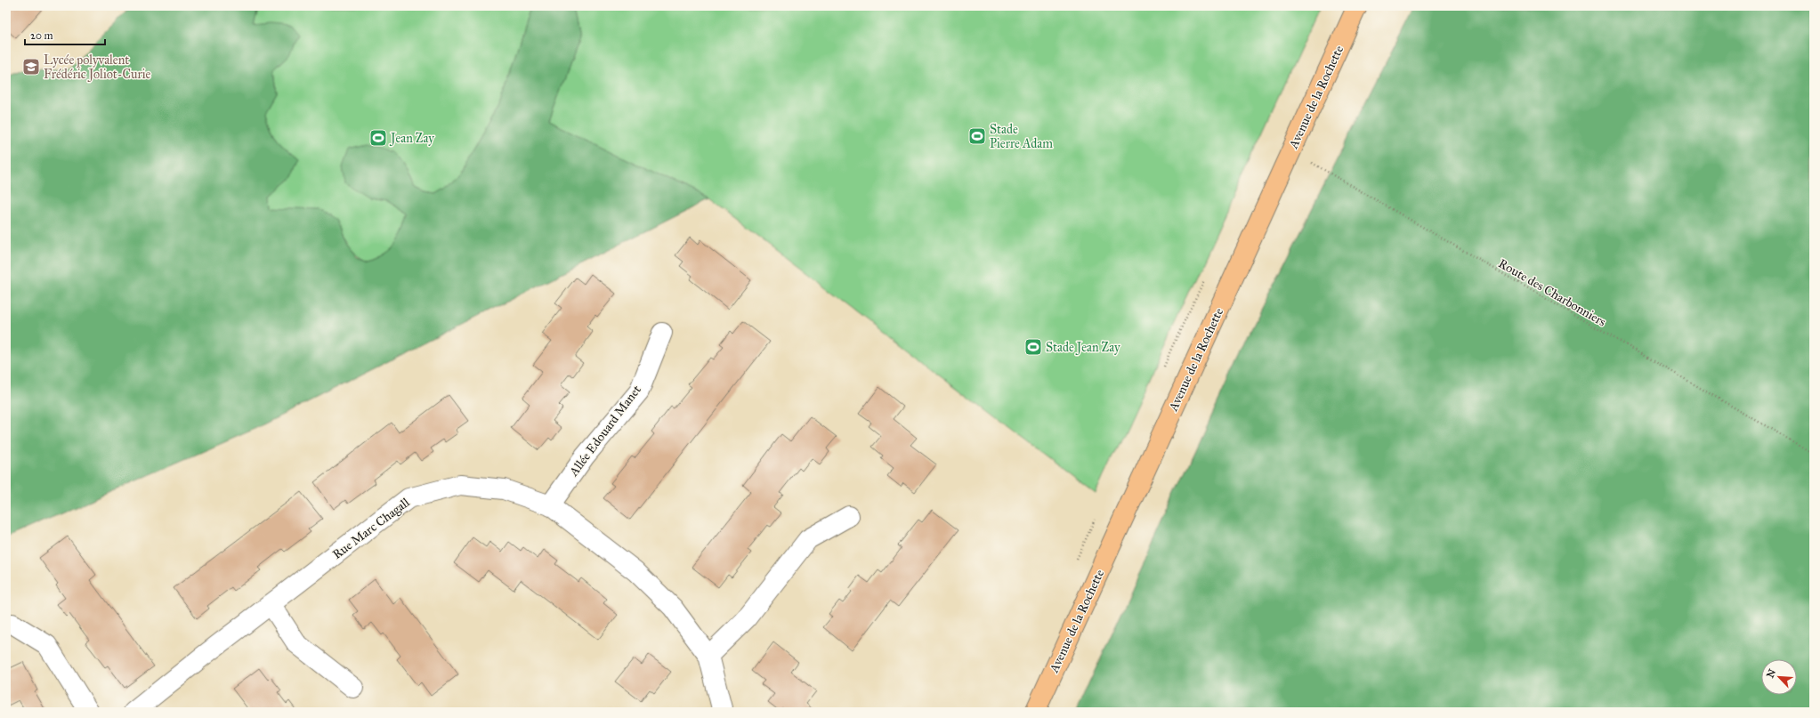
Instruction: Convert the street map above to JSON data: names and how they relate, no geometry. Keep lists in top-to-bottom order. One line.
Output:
{"streets":{"main road":["Avenue de la Rochette"],"street":["Allée Edouard Manet","Rue Marc Chagall"],"path":["Route des Charbonniers"]},"crossings":[["Allée Edouard Manet","Rue Marc Chagall"]],"places":{"school or university":["Lycée polyvalent Frédéric Joliot-Curie"],"sports":["Stade Pierre Adam","Jean Zay","Stade Jean Zay"]},"scale_bar":"20 m","north":"top left"}
